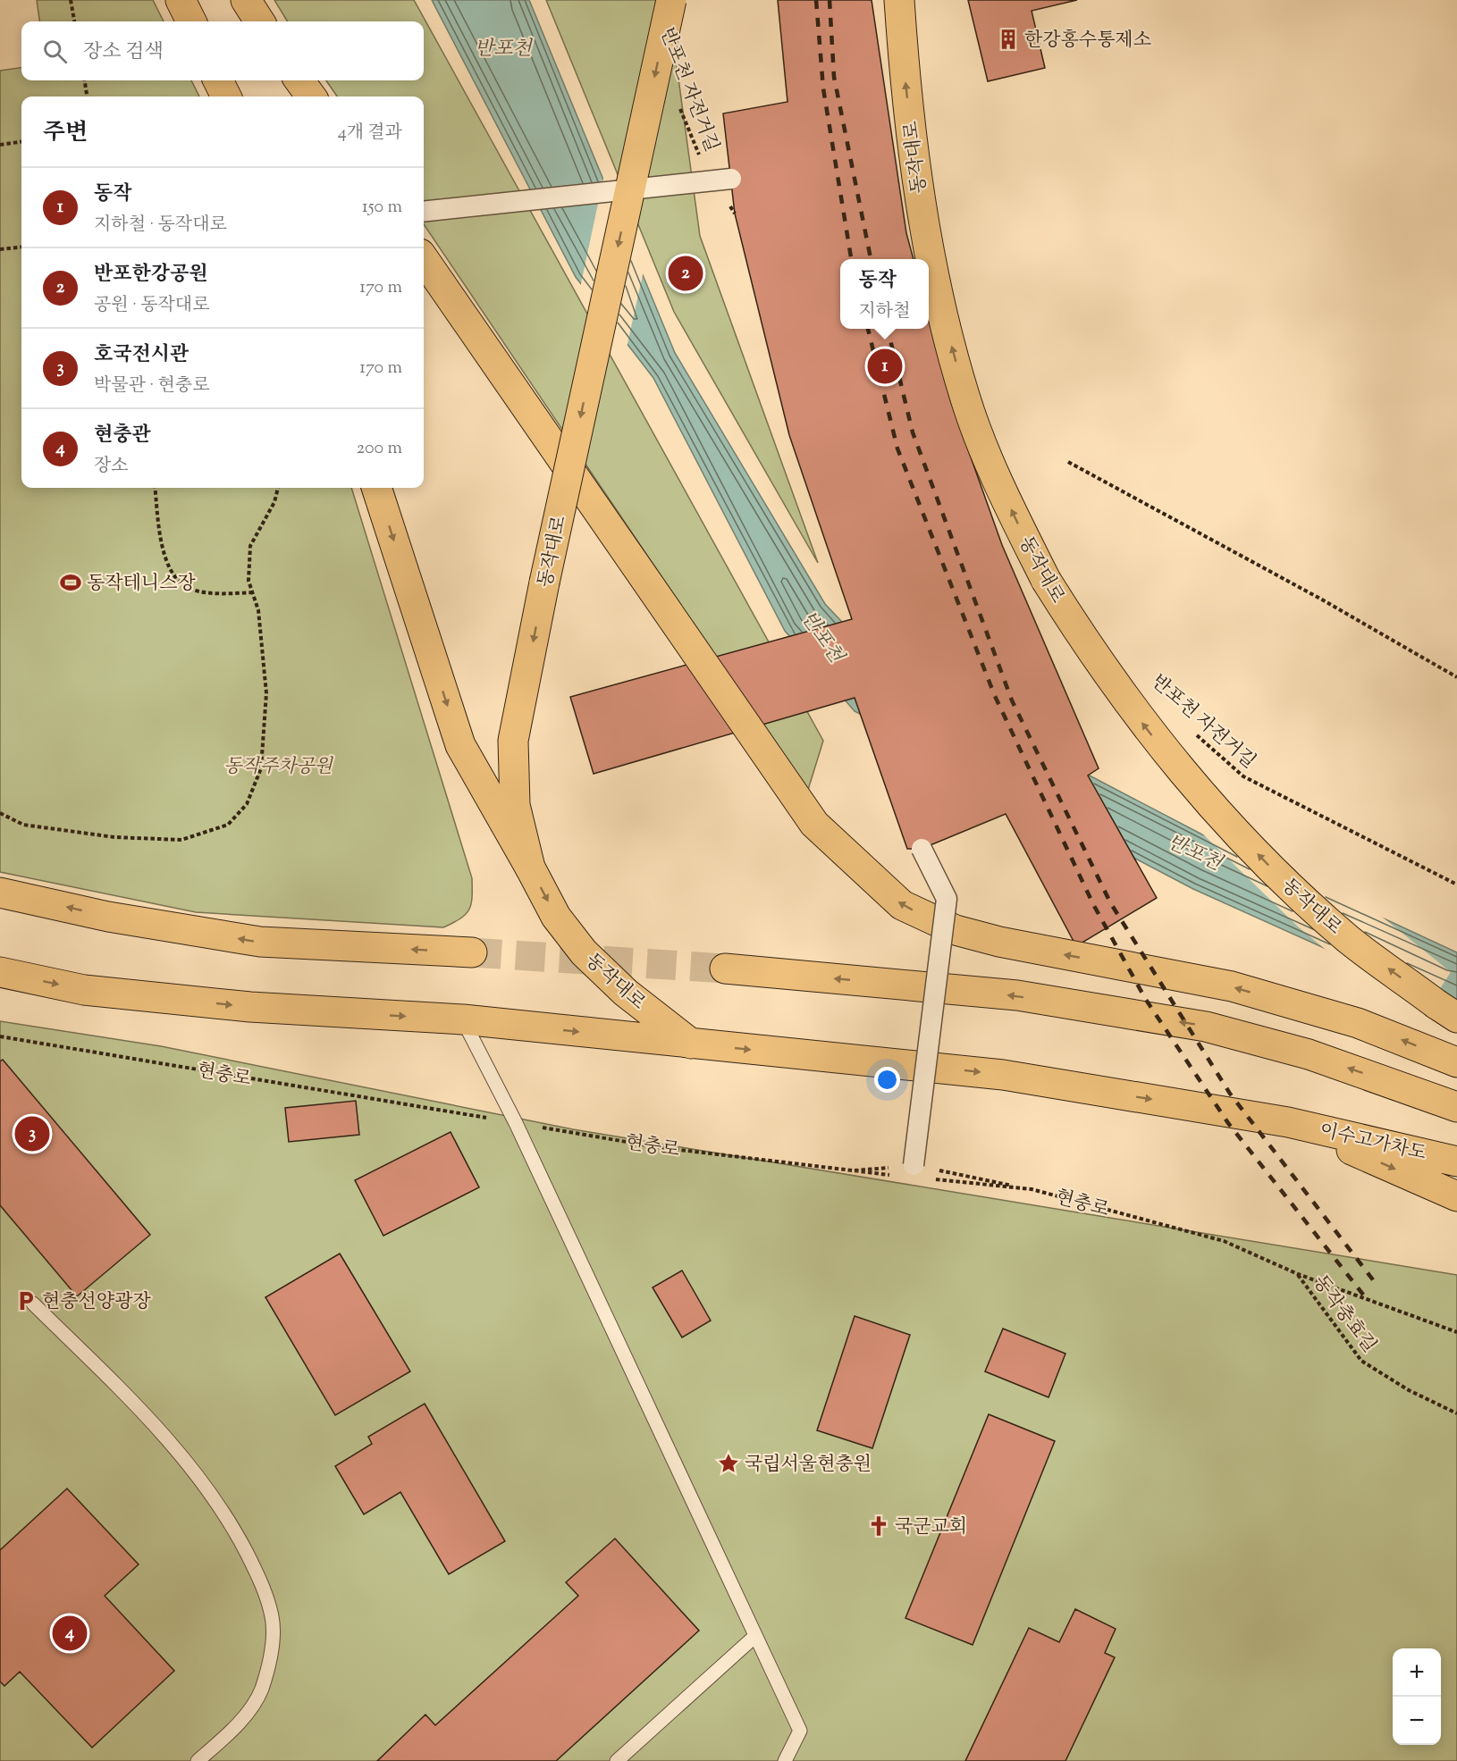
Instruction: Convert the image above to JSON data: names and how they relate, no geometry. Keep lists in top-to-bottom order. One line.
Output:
{"streets":{"main road":["동작대로","이수고가차도"],"path":["반포천 자전거길","현충로","동작충효길"]},"crossings":[["현충로","동작충효길"]],"water":["반포천"],"parks":["동작주차공원"],"places":{"building":["한강홍수통제소"],"sports":["동작테니스장"],"parking":["현충선양광장"],"place":["국립서울현충원"],"church":["국군교회"]},"page":{"search":"장소 검색","heading":["주변","4개 결과"],"list":[{"mark":"1","name":"동작","note":"지하철 · 동작대로","value":"150 m"},{"mark":"2","name":"반포한강공원","note":"공원 · 동작대로","value":"170 m"},{"mark":"3","name":"호국전시관","note":"박물관 · 현충로","value":"170 m"},{"mark":"4","name":"현충관","note":"장소","value":"200 m"}],"pins":["2","1","3","4"],"popup":["동작","지하철"],"map_buttons":["+","−"]}}
